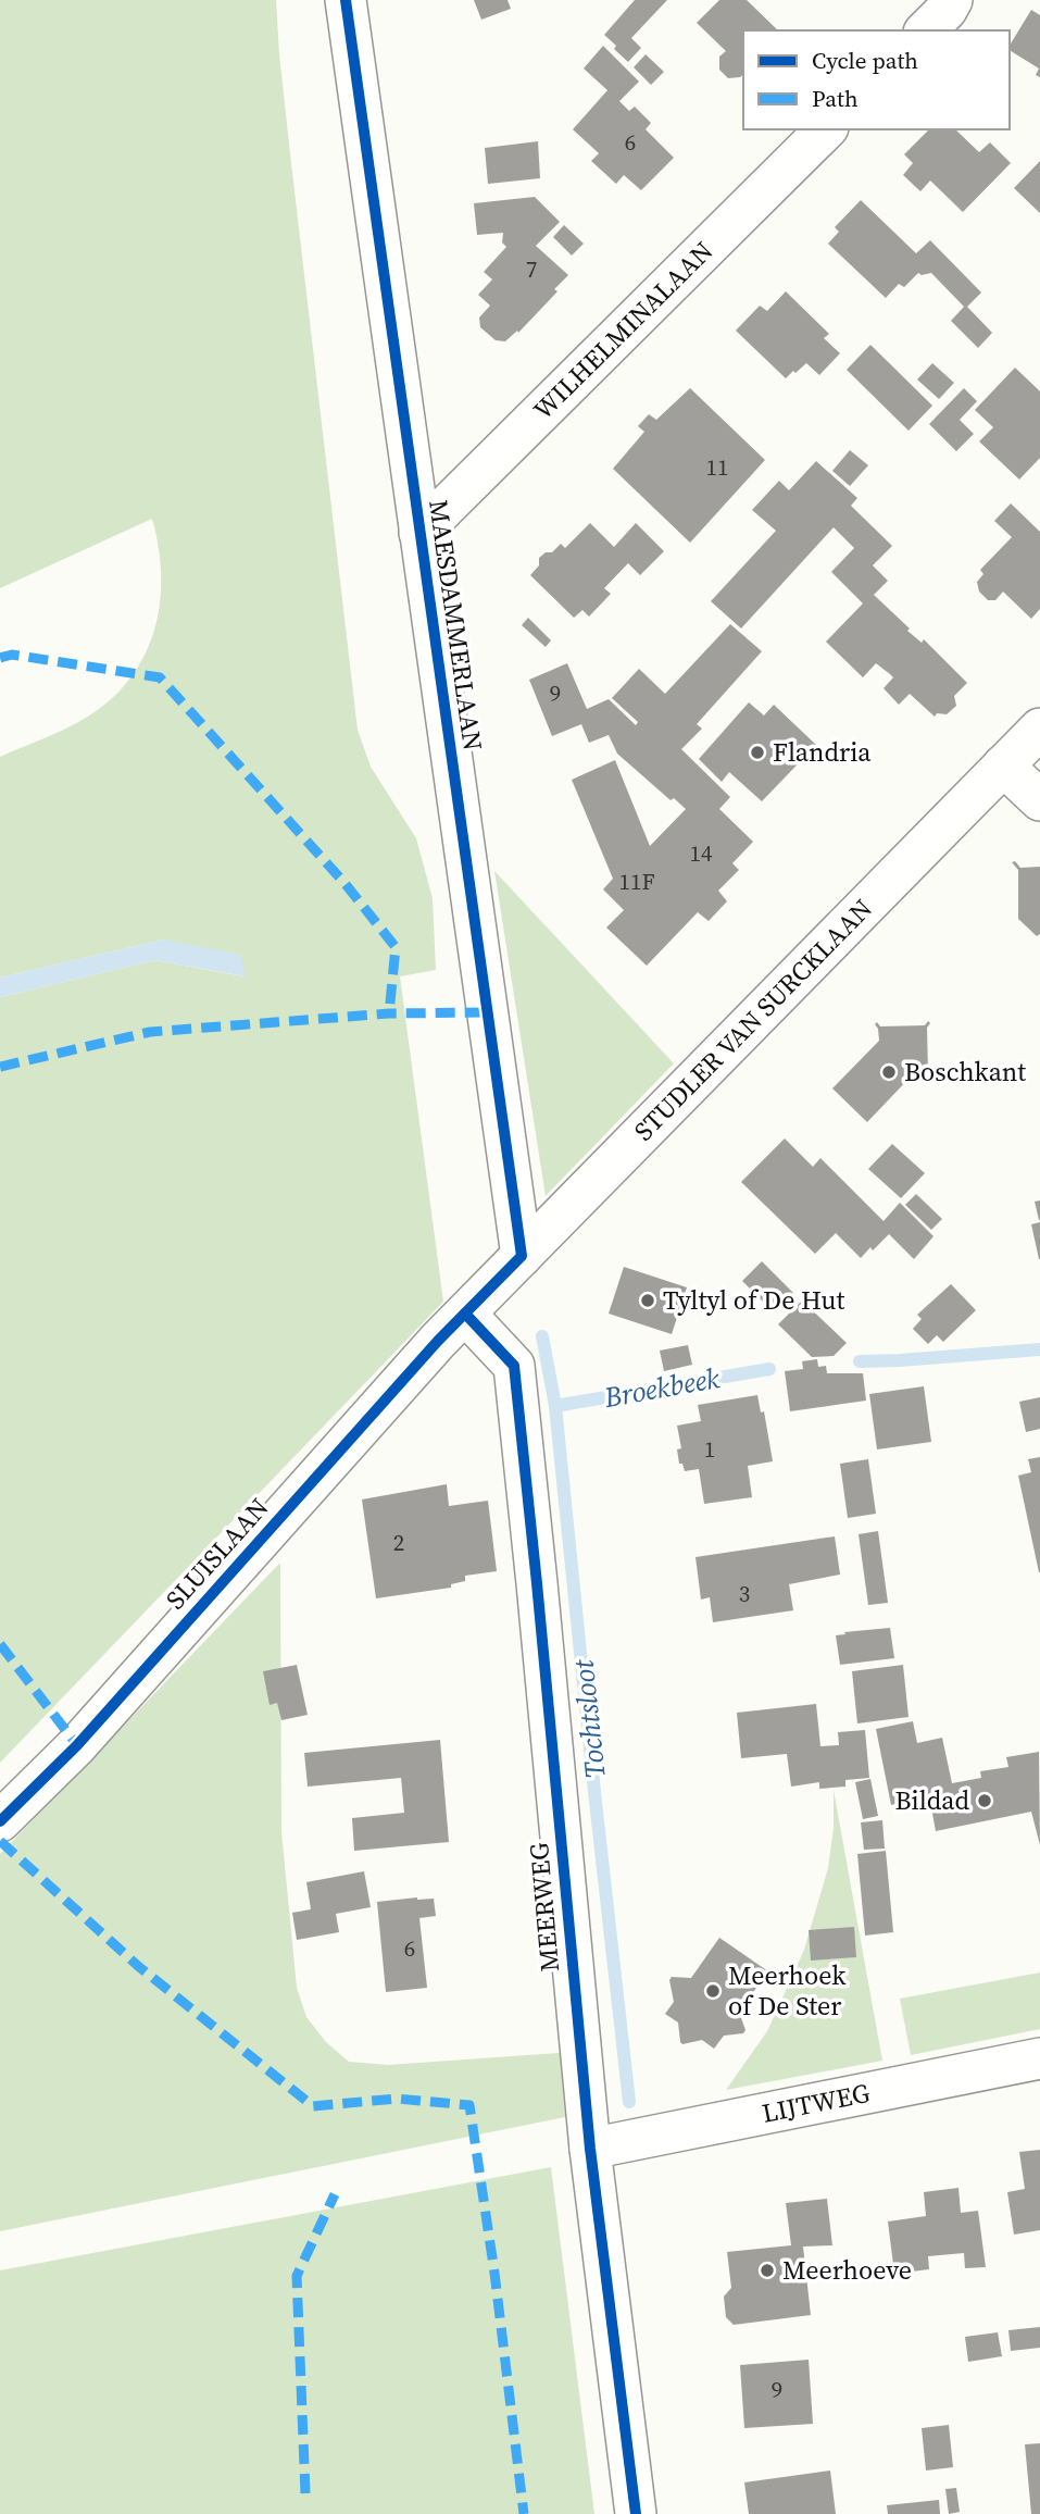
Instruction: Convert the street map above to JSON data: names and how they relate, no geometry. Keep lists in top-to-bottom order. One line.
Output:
{"streets":{"street":["WILHELMINALAAN","MAESDAMMERLAAN","STUDLER VAN SURCKLAAN","SLUISLAAN","MEERWEG","LIJTWEG"]},"crossings":[["WILHELMINALAAN","MAESDAMMERLAAN"],["MAESDAMMERLAAN","STUDLER VAN SURCKLAAN"],["STUDLER VAN SURCKLAAN","SLUISLAAN"],["STUDLER VAN SURCKLAAN","MEERWEG"],["SLUISLAAN","MEERWEG"],["MEERWEG","LIJTWEG"]],"water":["Broekbeek","Tochtsloot"],"places":["Flandria","Boschkant","Tyltyl of De Hut","Bildad","Meerhoek of De Ster","Meerhoeve"],"house_numbers":["6","7","11","9","14","11F","1","2","3","6","9"],"legend":["Cycle path","Path"]}
